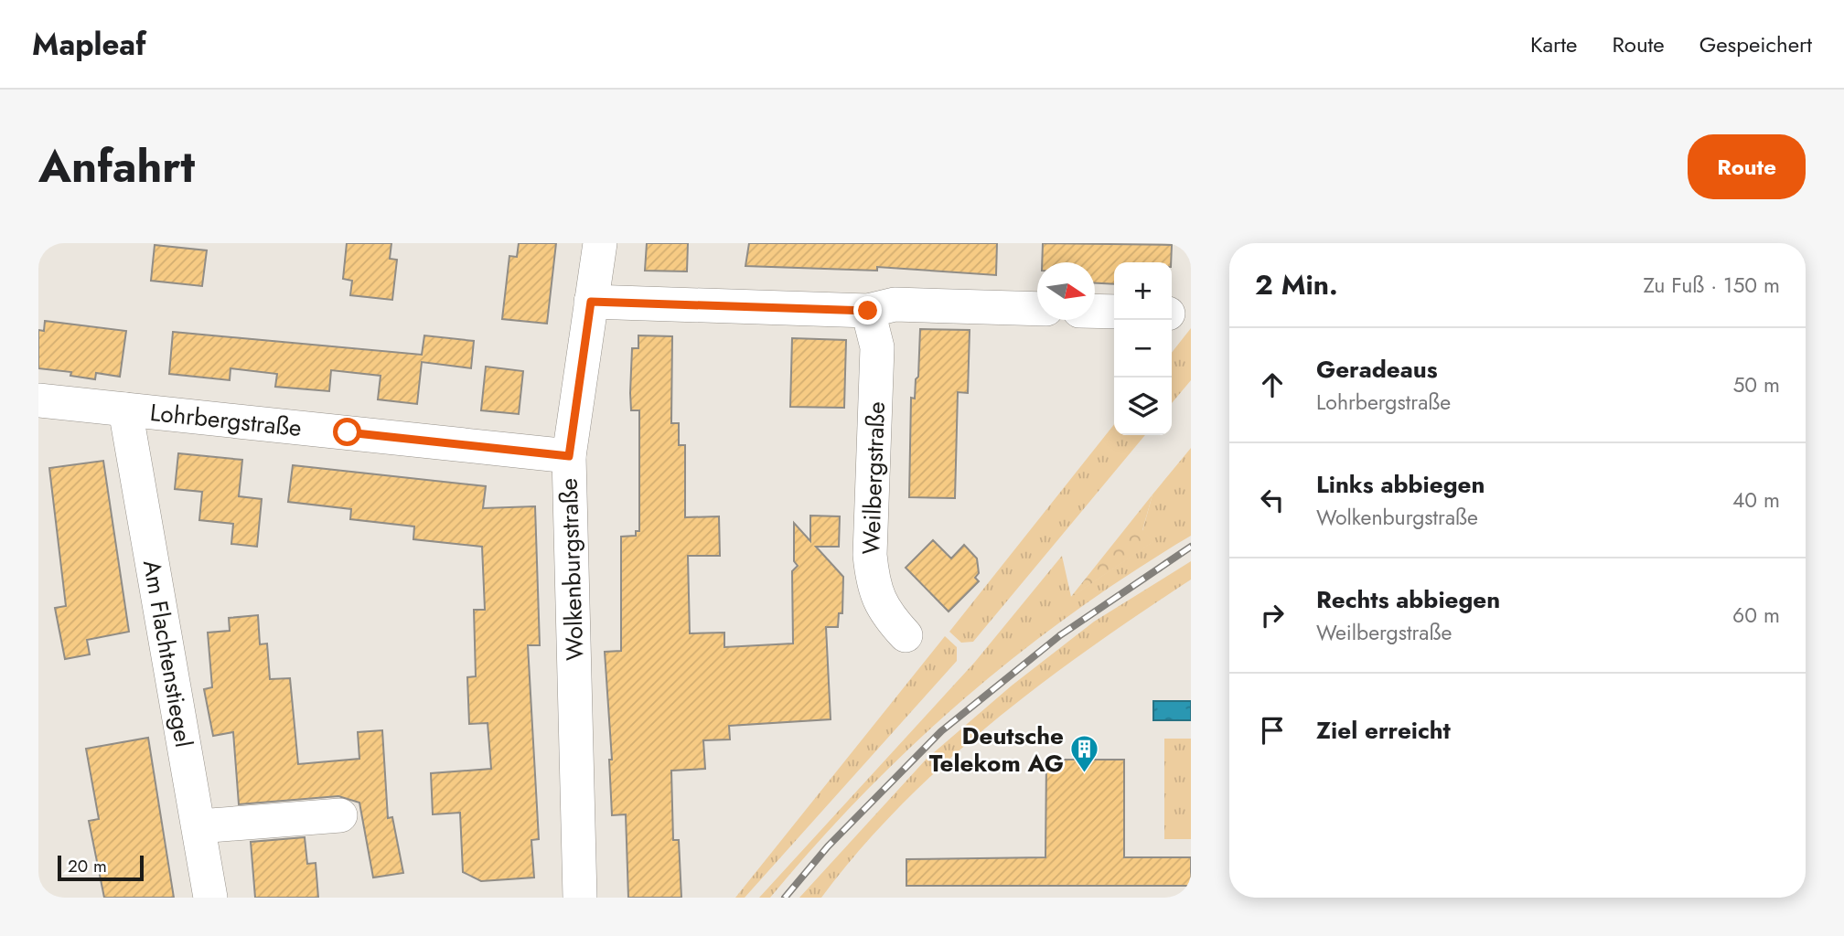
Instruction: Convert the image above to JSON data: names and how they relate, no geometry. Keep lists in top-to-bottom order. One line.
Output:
{"streets":{"street":["Lohrbergstraße","Weilbergstraße","Wolkenburgstraße","Am Flachtenstiegel"]},"crossings":[["Lohrbergstraße","Wolkenburgstraße"],["Lohrbergstraße","Am Flachtenstiegel"]],"places":{"building":["Deutsche Telekom AG"]},"scale_bar":"20 m","north":"right","page":{"header":"Mapleaf","nav":["Karte","Route","Gespeichert"],"title":"Anfahrt","buttons":"Route","heading":["2 Min.","Zu Fuß · 150 m"],"map_buttons":["+","−"],"list":[["Geradeaus","Lohrbergstraße","50 m"],["Links abbiegen","Wolkenburgstraße","40 m"],["Rechts abbiegen","Weilbergstraße","60 m"],"Ziel erreicht"],"scale":"20 m"}}
